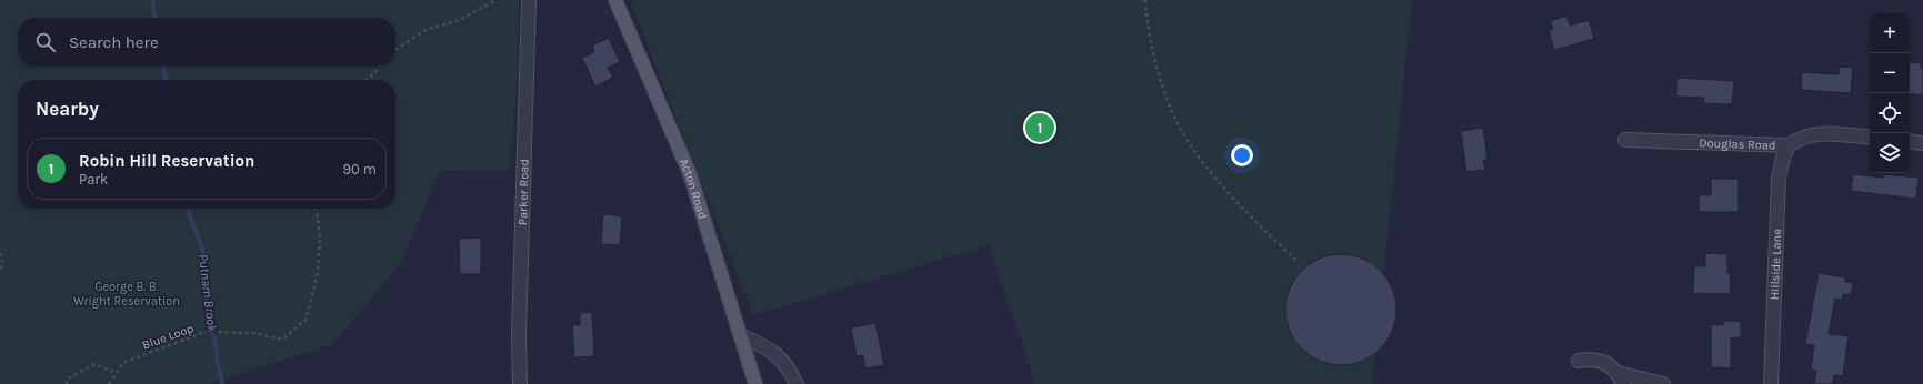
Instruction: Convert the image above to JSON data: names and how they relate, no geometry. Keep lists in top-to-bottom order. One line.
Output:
{"streets":{"main road":["Acton Road"],"street":["Douglas Road","Parker Road","Hillside Lane"],"path":["Blue Loop"]},"crossings":[["Douglas Road","Hillside Lane"]],"water":["Putnam Brook"],"parks":["George B. B. Wright Reservation"],"page":{"map_buttons":["+","−"],"search":"Search here","heading":"Nearby","pins":"1","list":[{"mark":"1","name":"Robin Hill Reservation","note":"Park","value":"90 m"}]}}
